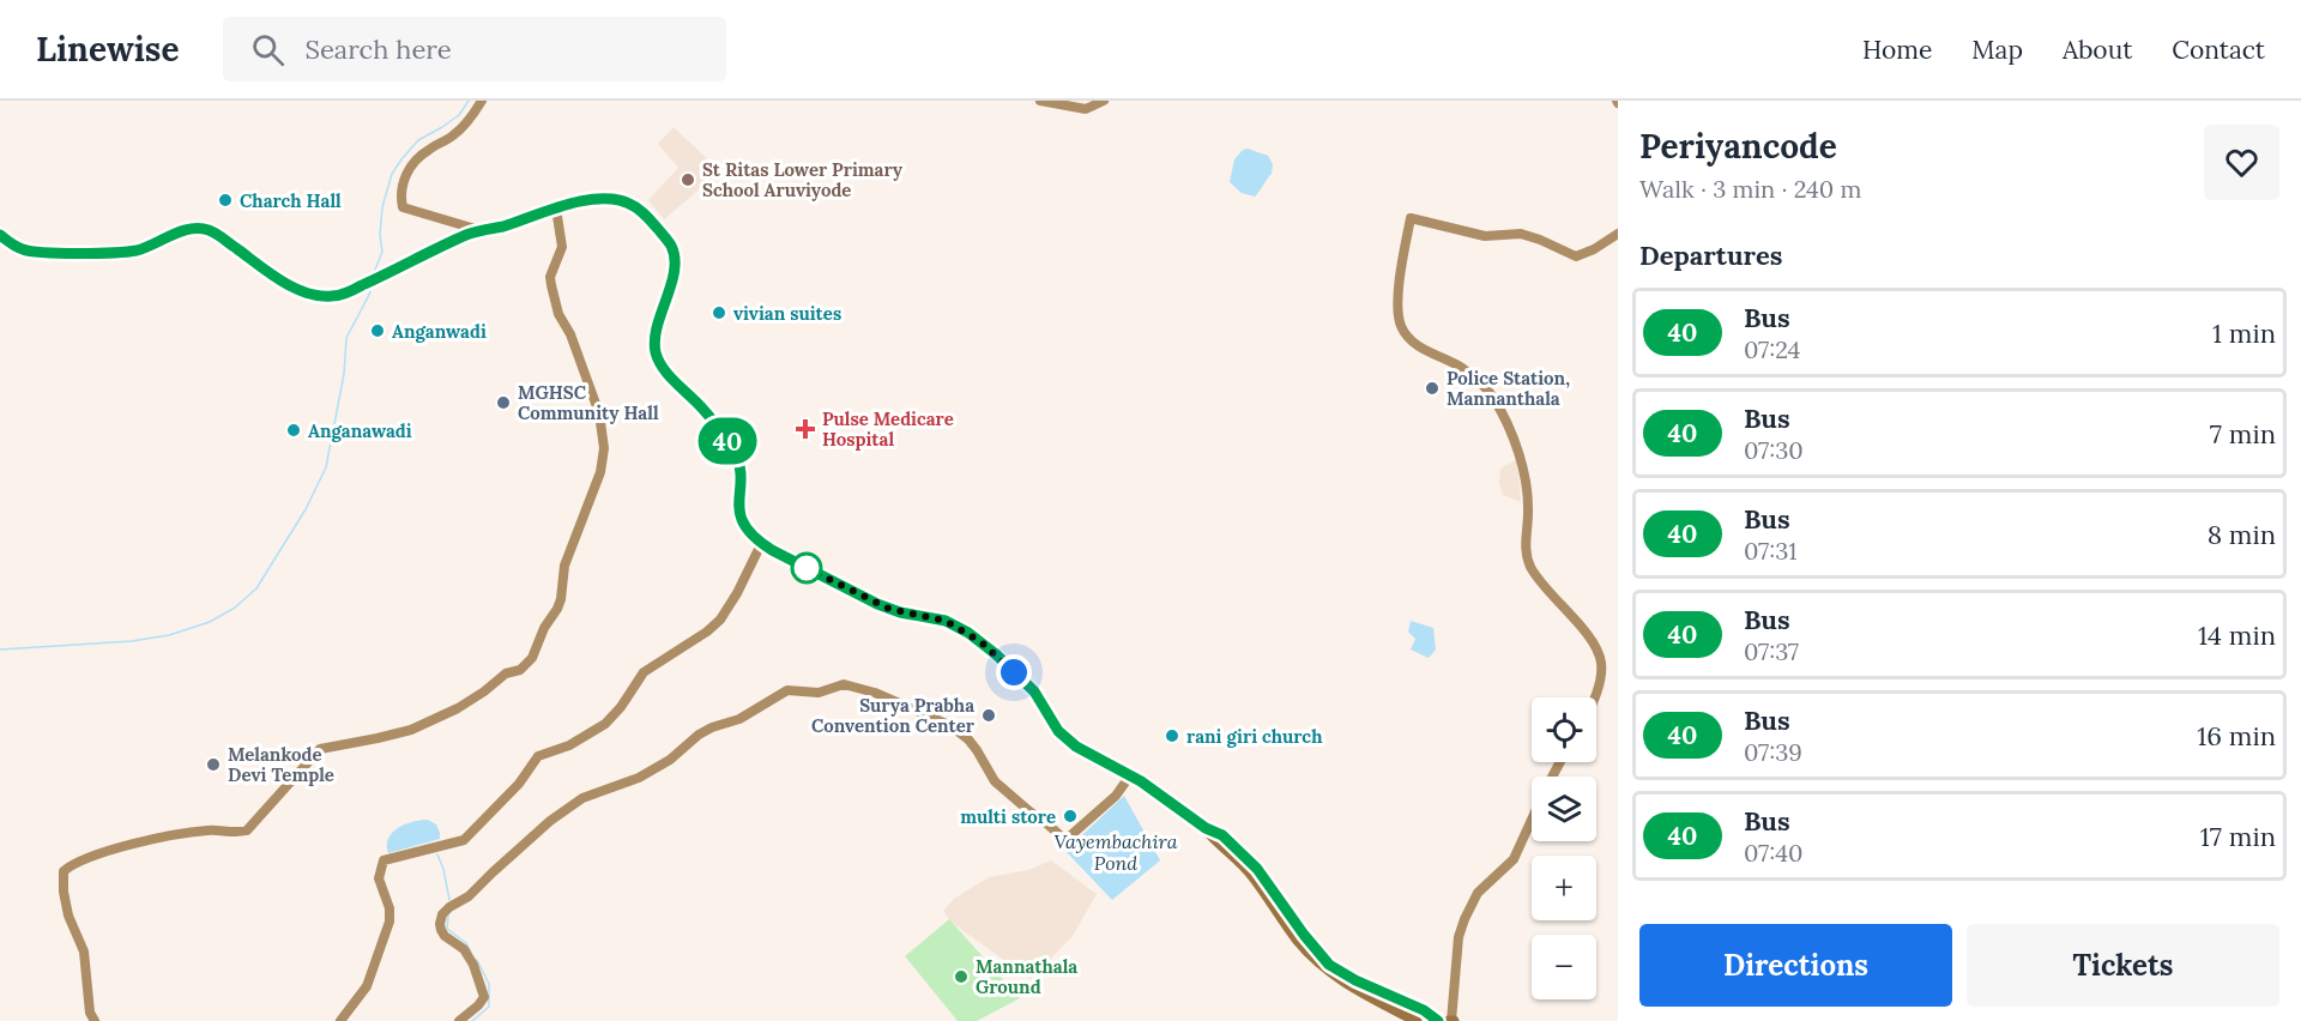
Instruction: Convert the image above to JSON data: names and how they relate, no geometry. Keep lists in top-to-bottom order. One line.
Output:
{"water":["Vayembachira Pond"],"places":{"other":["St Ritas Lower Primary School Aruviyode","Charch Hall","vivian suites","Anganwadi","Police Station, Mannanthala","MGHSC Community Hall","Anganawadi","Surya Prabha Convention Center","rani giri church","Melankode Devi Temple","multi store","Mannathala Ground"],"health":["Pulse Medicare Hospital"]},"lines":["bus line 40"],"page":{"header":"Linewise","search":"Search here","nav":["Home","Map","About","Contact"],"on_map":"40","heading":[["Periyancode","Walk · 3 min · 240 m"],"Departures"],"list":[{"mark":"40","name":"Bus","note":"07:24","value":"1 min"},{"mark":"40","name":"Bus","note":"07:30","value":"7 min"},{"mark":"40","name":"Bus","note":"07:31","value":"8 min"},{"mark":"40","name":"Bus","note":"07:37","value":"14 min"},{"mark":"40","name":"Bus","note":"07:39","value":"16 min"},{"mark":"40","name":"Bus","note":"07:40","value":"17 min"}],"map_buttons":["+","−"],"buttons":["Directions","Tickets"]}}
